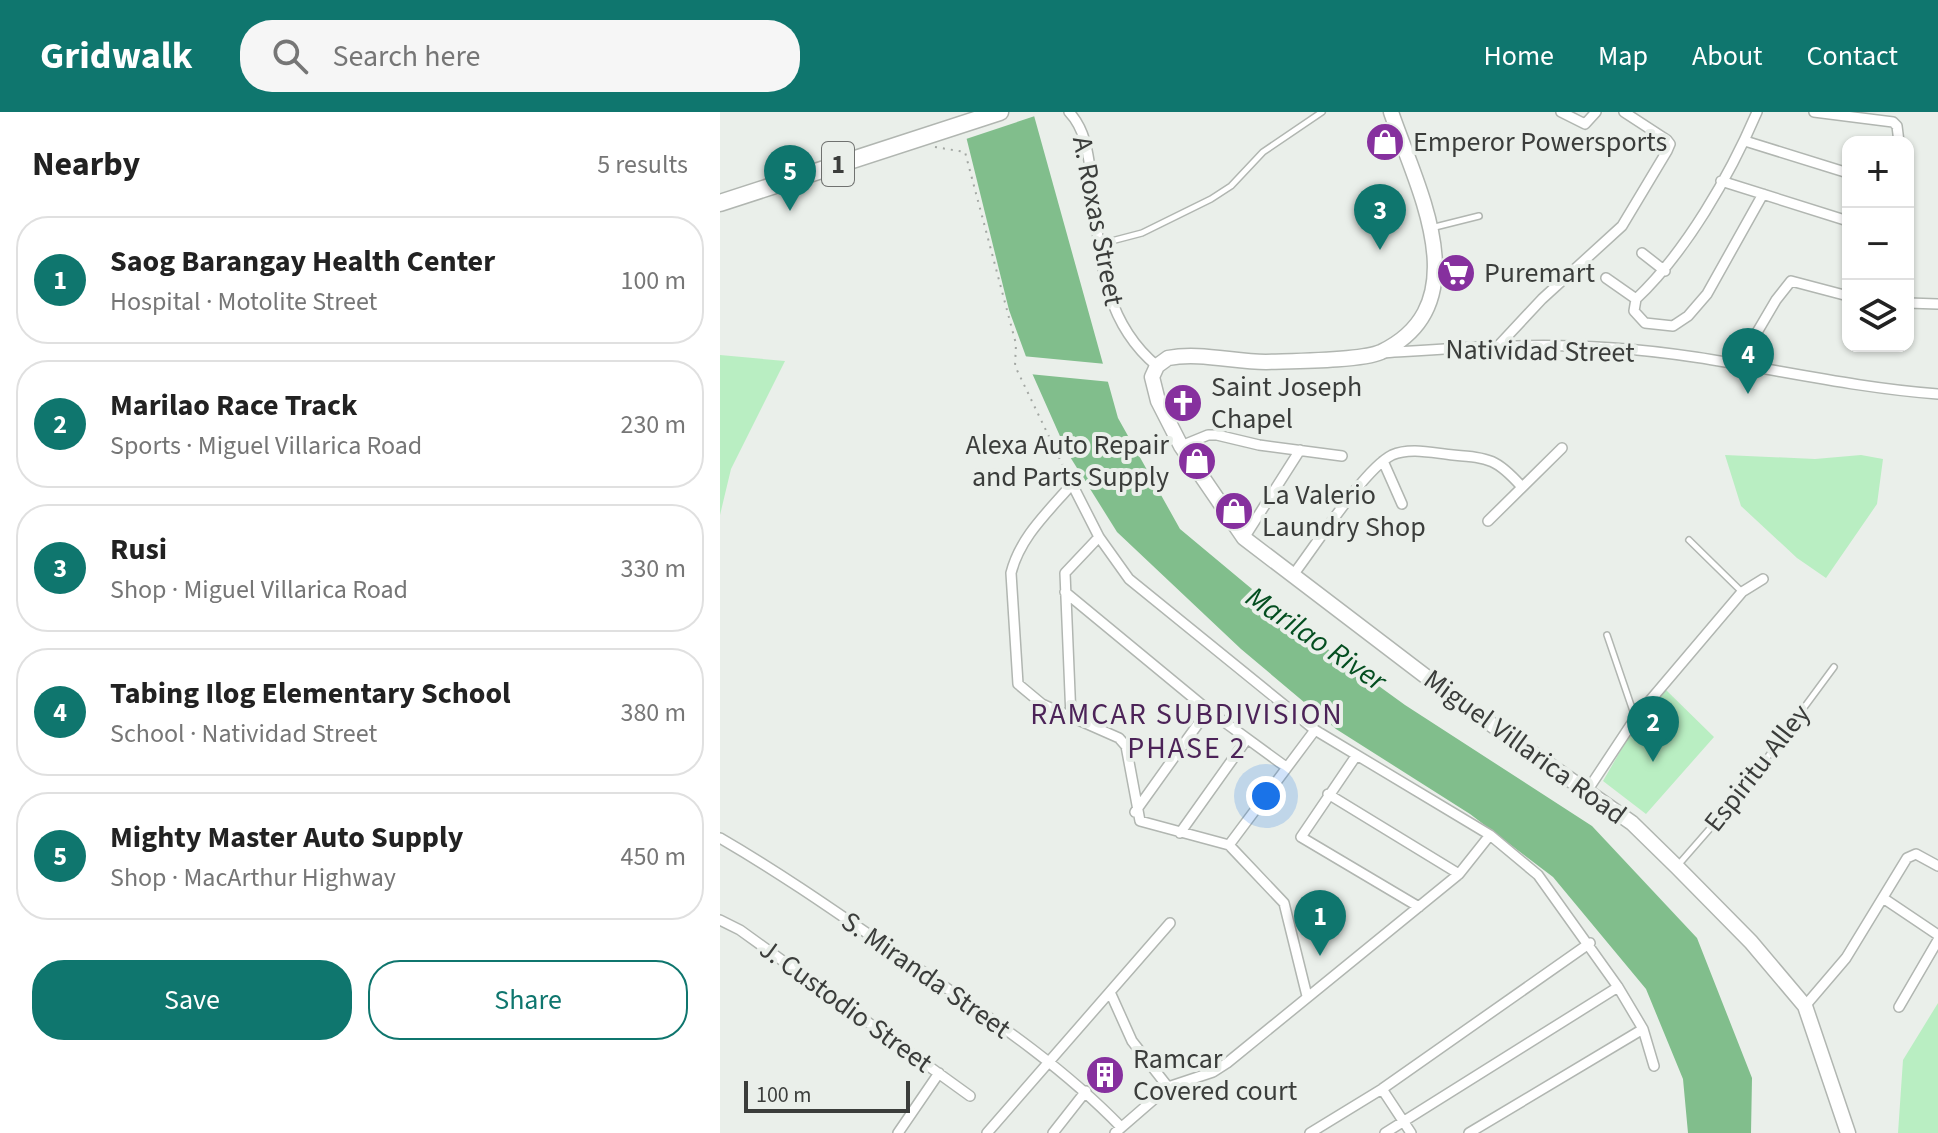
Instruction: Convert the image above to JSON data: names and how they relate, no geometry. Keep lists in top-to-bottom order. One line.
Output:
{"streets":{"highway":["1"],"main road":["Miguel Villarica Road"],"street":["A. Roxas Street","Natividad Street","S. Miranda Street","J. Custodio Street"],"lane":["Espiritu Alley"]},"crossings":[["A. Roxas Street","Miguel Villarica Road"],["Miguel Villarica Road","Espiritu Alley"]],"districts":["RAMCAR SUBDIVISION PHASE 2"],"water":["Marilao River"],"places":{"shop":["Emperor Powersports","Alexa Auto Repair and Parts Supply","La Valerio Laundry Shop"],"supermarket":["Puremart"],"church":["Saint Joseph Chapel"],"building":["Ramcar Covered court"]},"scale_bar":"100 m","page":{"header":"Gridwalk","search":"Search here","nav":["Home","Map","About","Contact"],"heading":["Nearby","5 results"],"map_buttons":["+","−"],"pins":["5","3","4","2","1"],"list":[{"mark":"1","name":"Saog Barangay Health Center","note":"Hospital · Motolite Street","value":"100 m"},{"mark":"2","name":"Marilao Race Track","note":"Sports · Miguel Villarica Road","value":"230 m"},{"mark":"3","name":"Rusi","note":"Shop · Miguel Villarica Road","value":"330 m"},{"mark":"4","name":"Tabing Ilog Elementary School","note":"School · Natividad Street","value":"380 m"},{"mark":"5","name":"Mighty Master Auto Supply","note":"Shop · MacArthur Highway","value":"450 m"}],"buttons":["Save","Share"],"scale":"100 m"}}
